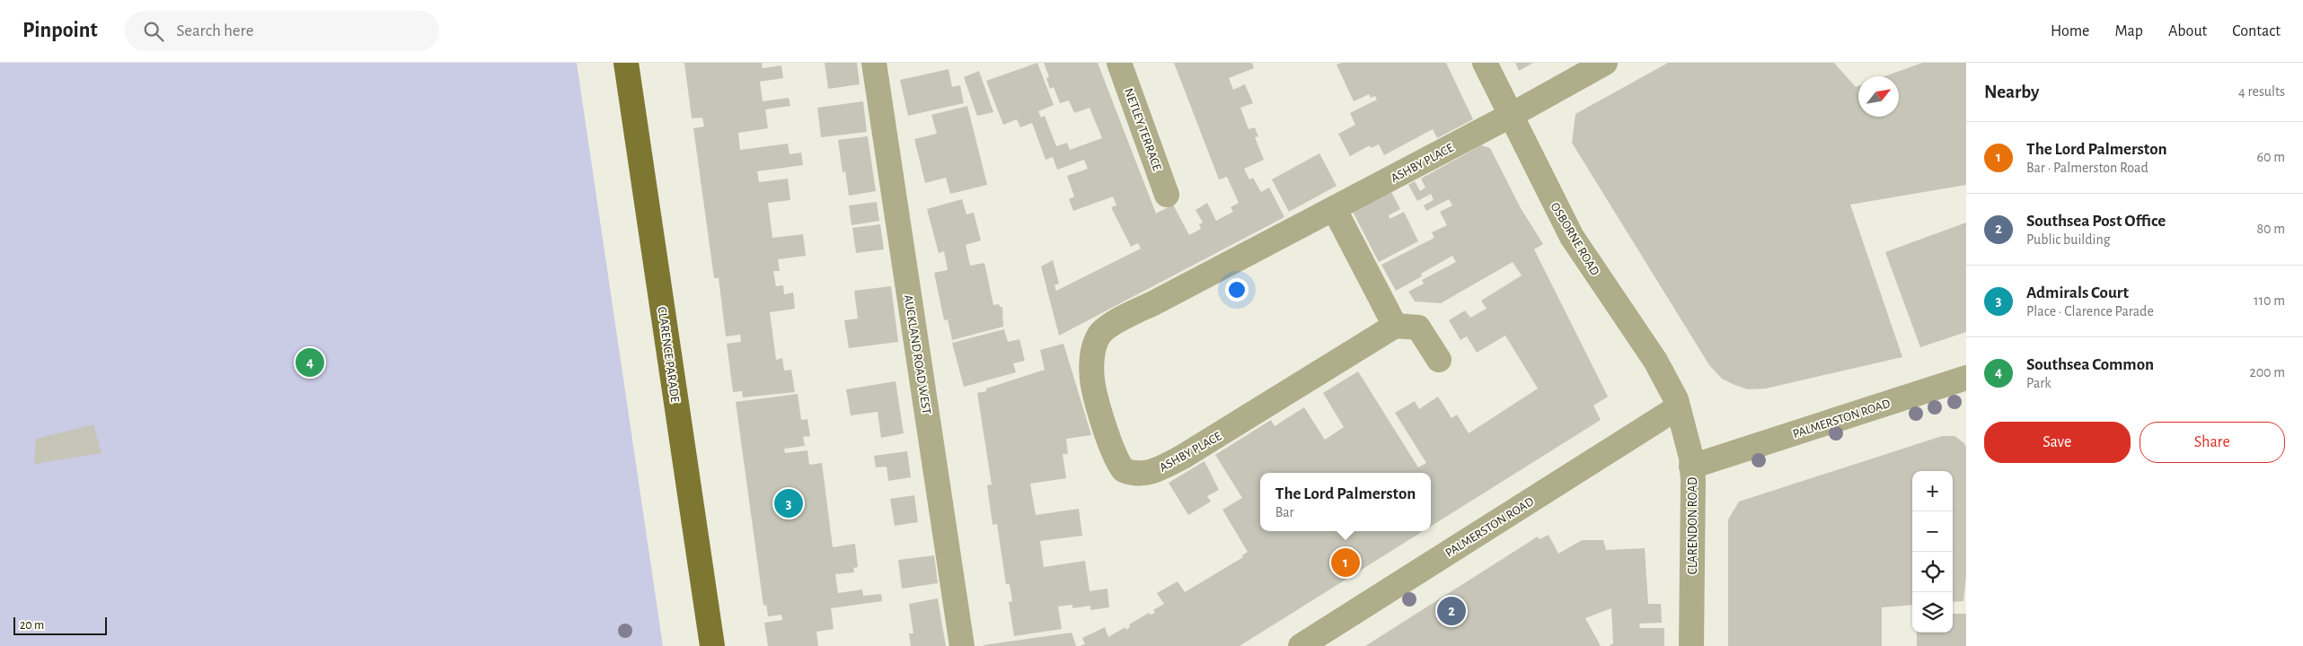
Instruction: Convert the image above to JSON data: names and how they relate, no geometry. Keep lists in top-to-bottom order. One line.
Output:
{"streets":{"main road":["CLARENCE PARADE"],"street":["NETLEY TERRACE","ASHBY PLACE","OSBORNE ROAD","AUCKLAND ROAD WEST","PALMERSTON ROAD","CLARENDON ROAD"]},"crossings":[["ASHBY PLACE","OSBORNE ROAD"],["OSBORNE ROAD","PALMERSTON ROAD"],["OSBORNE ROAD","CLARENDON ROAD"],["PALMERSTON ROAD","CLARENDON ROAD"]],"scale_bar":"20 m","north":"top right","page":{"header":"Pinpoint","search":"Search here","nav":["Home","Map","About","Contact"],"heading":["Nearby","4 results"],"list":[{"mark":"1","name":"The Lord Palmerston","note":"Bar · Palmerston Road","value":"60 m"},{"mark":"2","name":"Southsea Post Office","note":"Public building","value":"80 m"},{"mark":"3","name":"Admirals Court","note":"Place · Clarence Parade","value":"110 m"},{"mark":"4","name":"Southsea Common","note":"Park","value":"200 m"}],"pins":["4","3","1","2"],"buttons":["Save","Share"],"map_buttons":["+","−"],"popup":["The Lord Palmerston","Bar"],"scale":"20 m"}}
